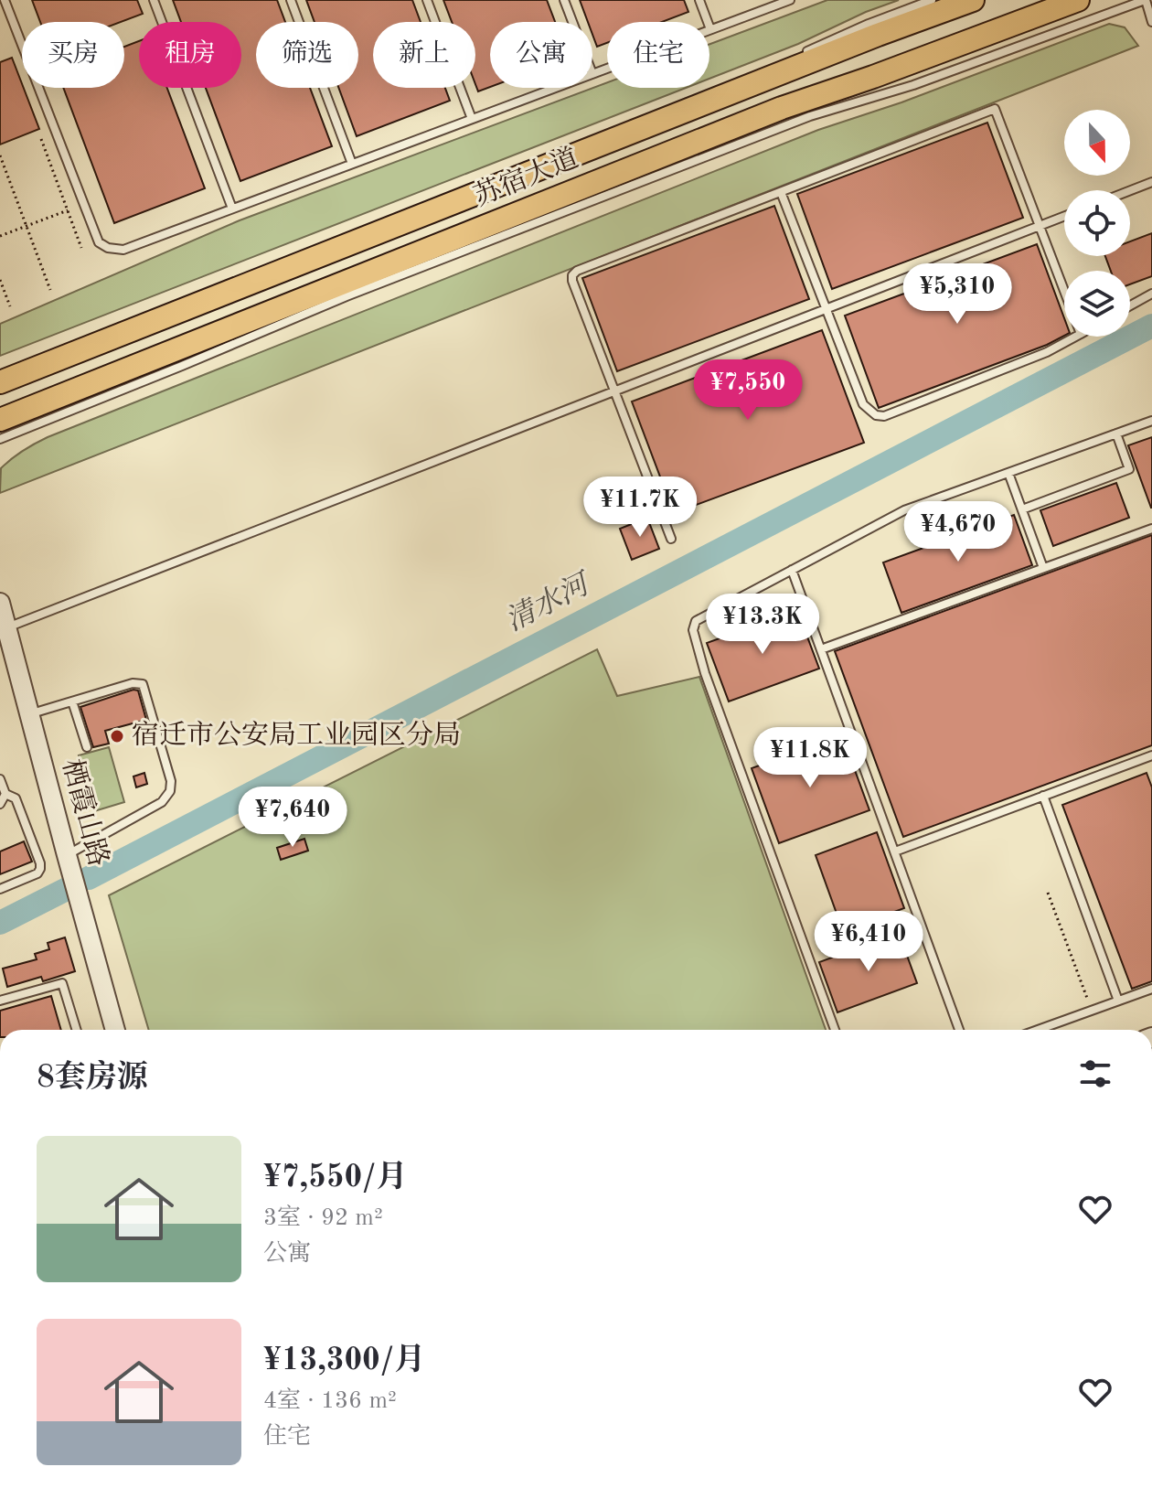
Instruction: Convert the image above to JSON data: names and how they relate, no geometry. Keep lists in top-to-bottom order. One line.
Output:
{"streets":{"main road":["苏宿大道"],"street":["栖霞山路"]},"water":["清水河"],"places":["宿迁市公安局工业园区分局"],"north":"bottom","page":{"chip":["买房","租房","筛选","新上","公寓","住宅"],"price":["¥5,310","¥7,550","¥11.7K","¥4,670","¥13.3K","¥11.8K","¥7,640","¥6,410"],"heading":"8套房源","list":[{"name":"¥7,550/月","note":"3室 · 92 m² · 公寓"},{"name":"¥13,300/月","note":"4室 · 136 m² · 住宅"}]}}
